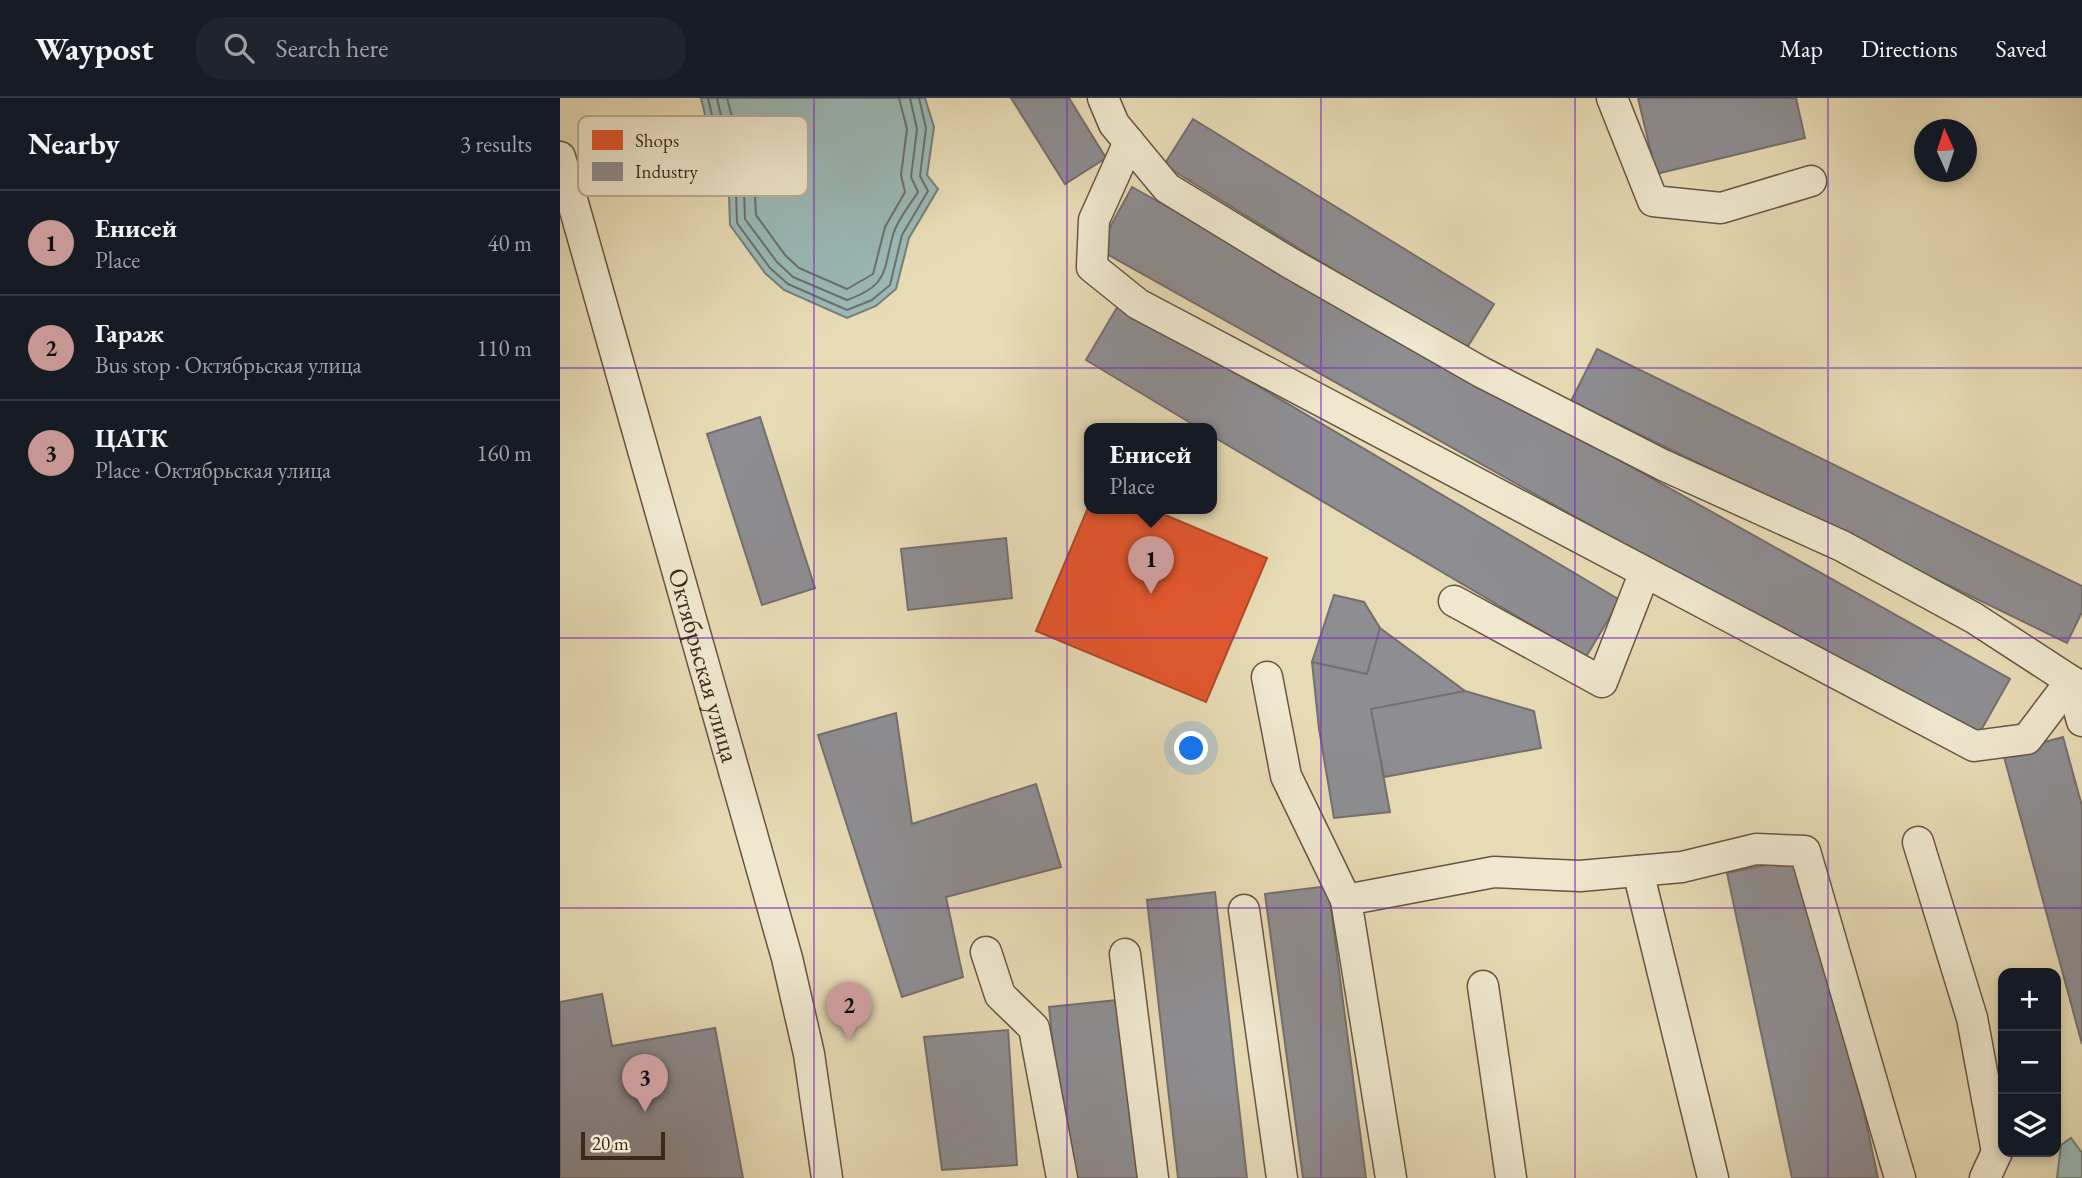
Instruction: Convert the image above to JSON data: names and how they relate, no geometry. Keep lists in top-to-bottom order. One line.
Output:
{"streets":{"street":["Октябрьская улица"]},"legend":["Shops","Industry"],"scale_bar":"20 m","north":"top","page":{"header":"Waypost","search":"Search here","nav":["Map","Directions","Saved"],"heading":["Nearby","3 results"],"list":[{"mark":"1","name":"Енисей","note":"Place","value":"40 m"},{"mark":"2","name":"Гараж","note":"Bus stop · Октябрьская улица","value":"110 m"},{"mark":"3","name":"ЦАТК","note":"Place · Октябрьская улица","value":"160 m"}],"popup":["Енисей","Place"],"pins":["1","2","3"],"map_buttons":["+","−"],"scale":"20 m"}}
